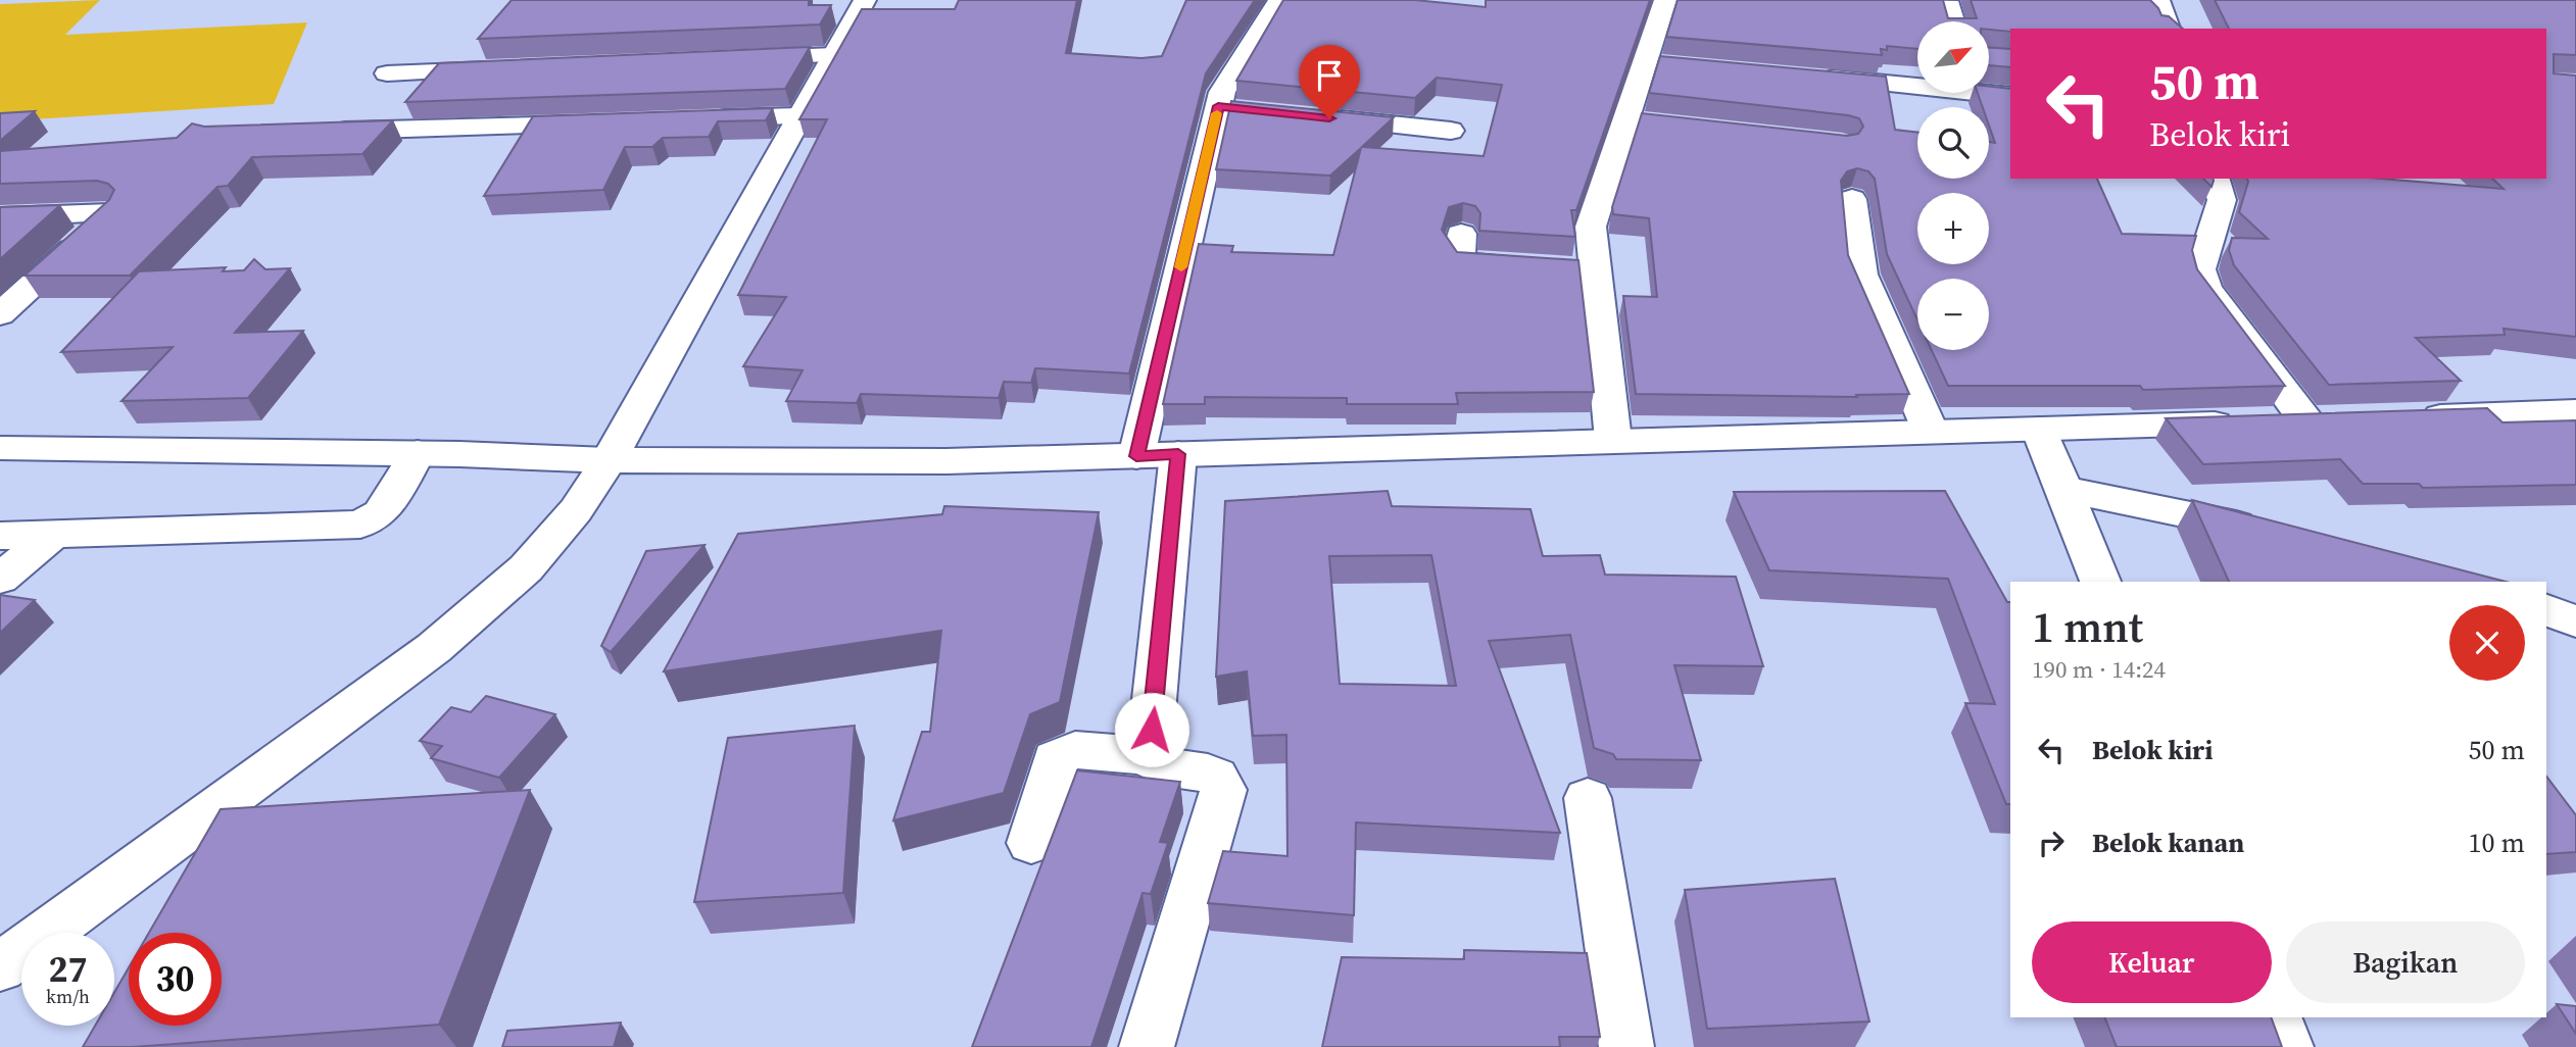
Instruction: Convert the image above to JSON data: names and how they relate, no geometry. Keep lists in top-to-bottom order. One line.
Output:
{"north":"top right","page":{"map_buttons":["+","−"],"turn":["50 m","Belok kiri"],"heading":["1 mnt","190 m · 14:24"],"list":[{"name":"Belok kiri","value":"50 m"},{"name":"Belok kanan","value":"10 m"}],"buttons":["Keluar","Bagikan"],"speed":"27 km/h","limit":"30"}}
